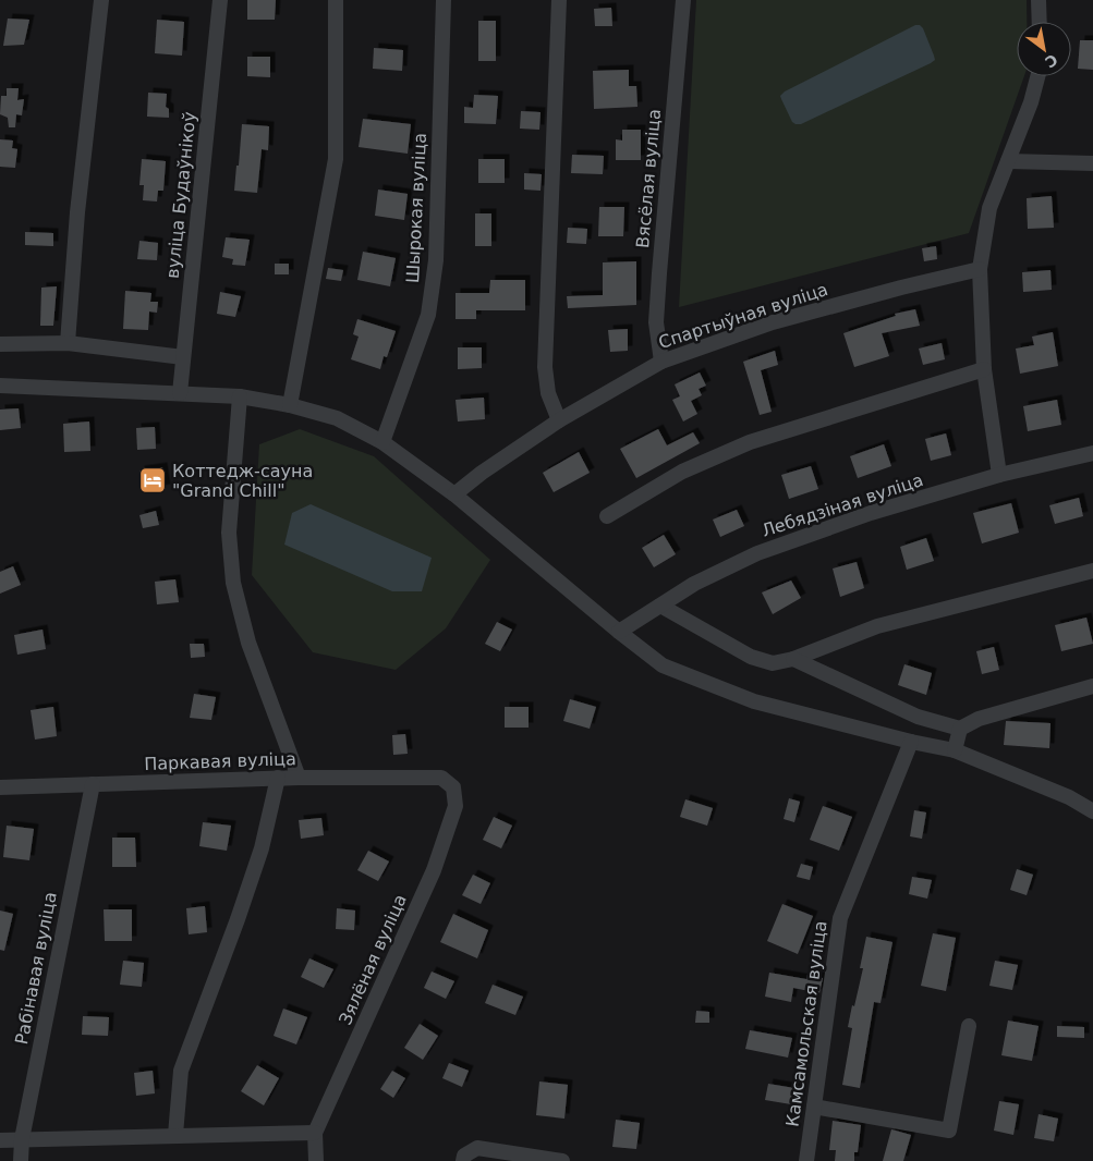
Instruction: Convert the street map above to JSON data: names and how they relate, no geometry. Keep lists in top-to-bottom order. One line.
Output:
{"streets":{"street":["Вясёлая вуліца","вуліца Будаўнікоў","Шырокая вуліца","Спартыўная вуліца","Лебядзіная вуліца","Паркавая вуліца","Зялёная вуліца","Рабінавая вуліца","Камсамольская вуліца"]},"crossings":[["Вясёлая вуліца","Спартыўная вуліца"],["Паркавая вуліца","Зялёная вуліца"],["Паркавая вуліца","Рабінавая вуліца"]],"places":{"hotel":["Коттедж-сауна \"Grand Chill\""]},"north":"bottom right"}
